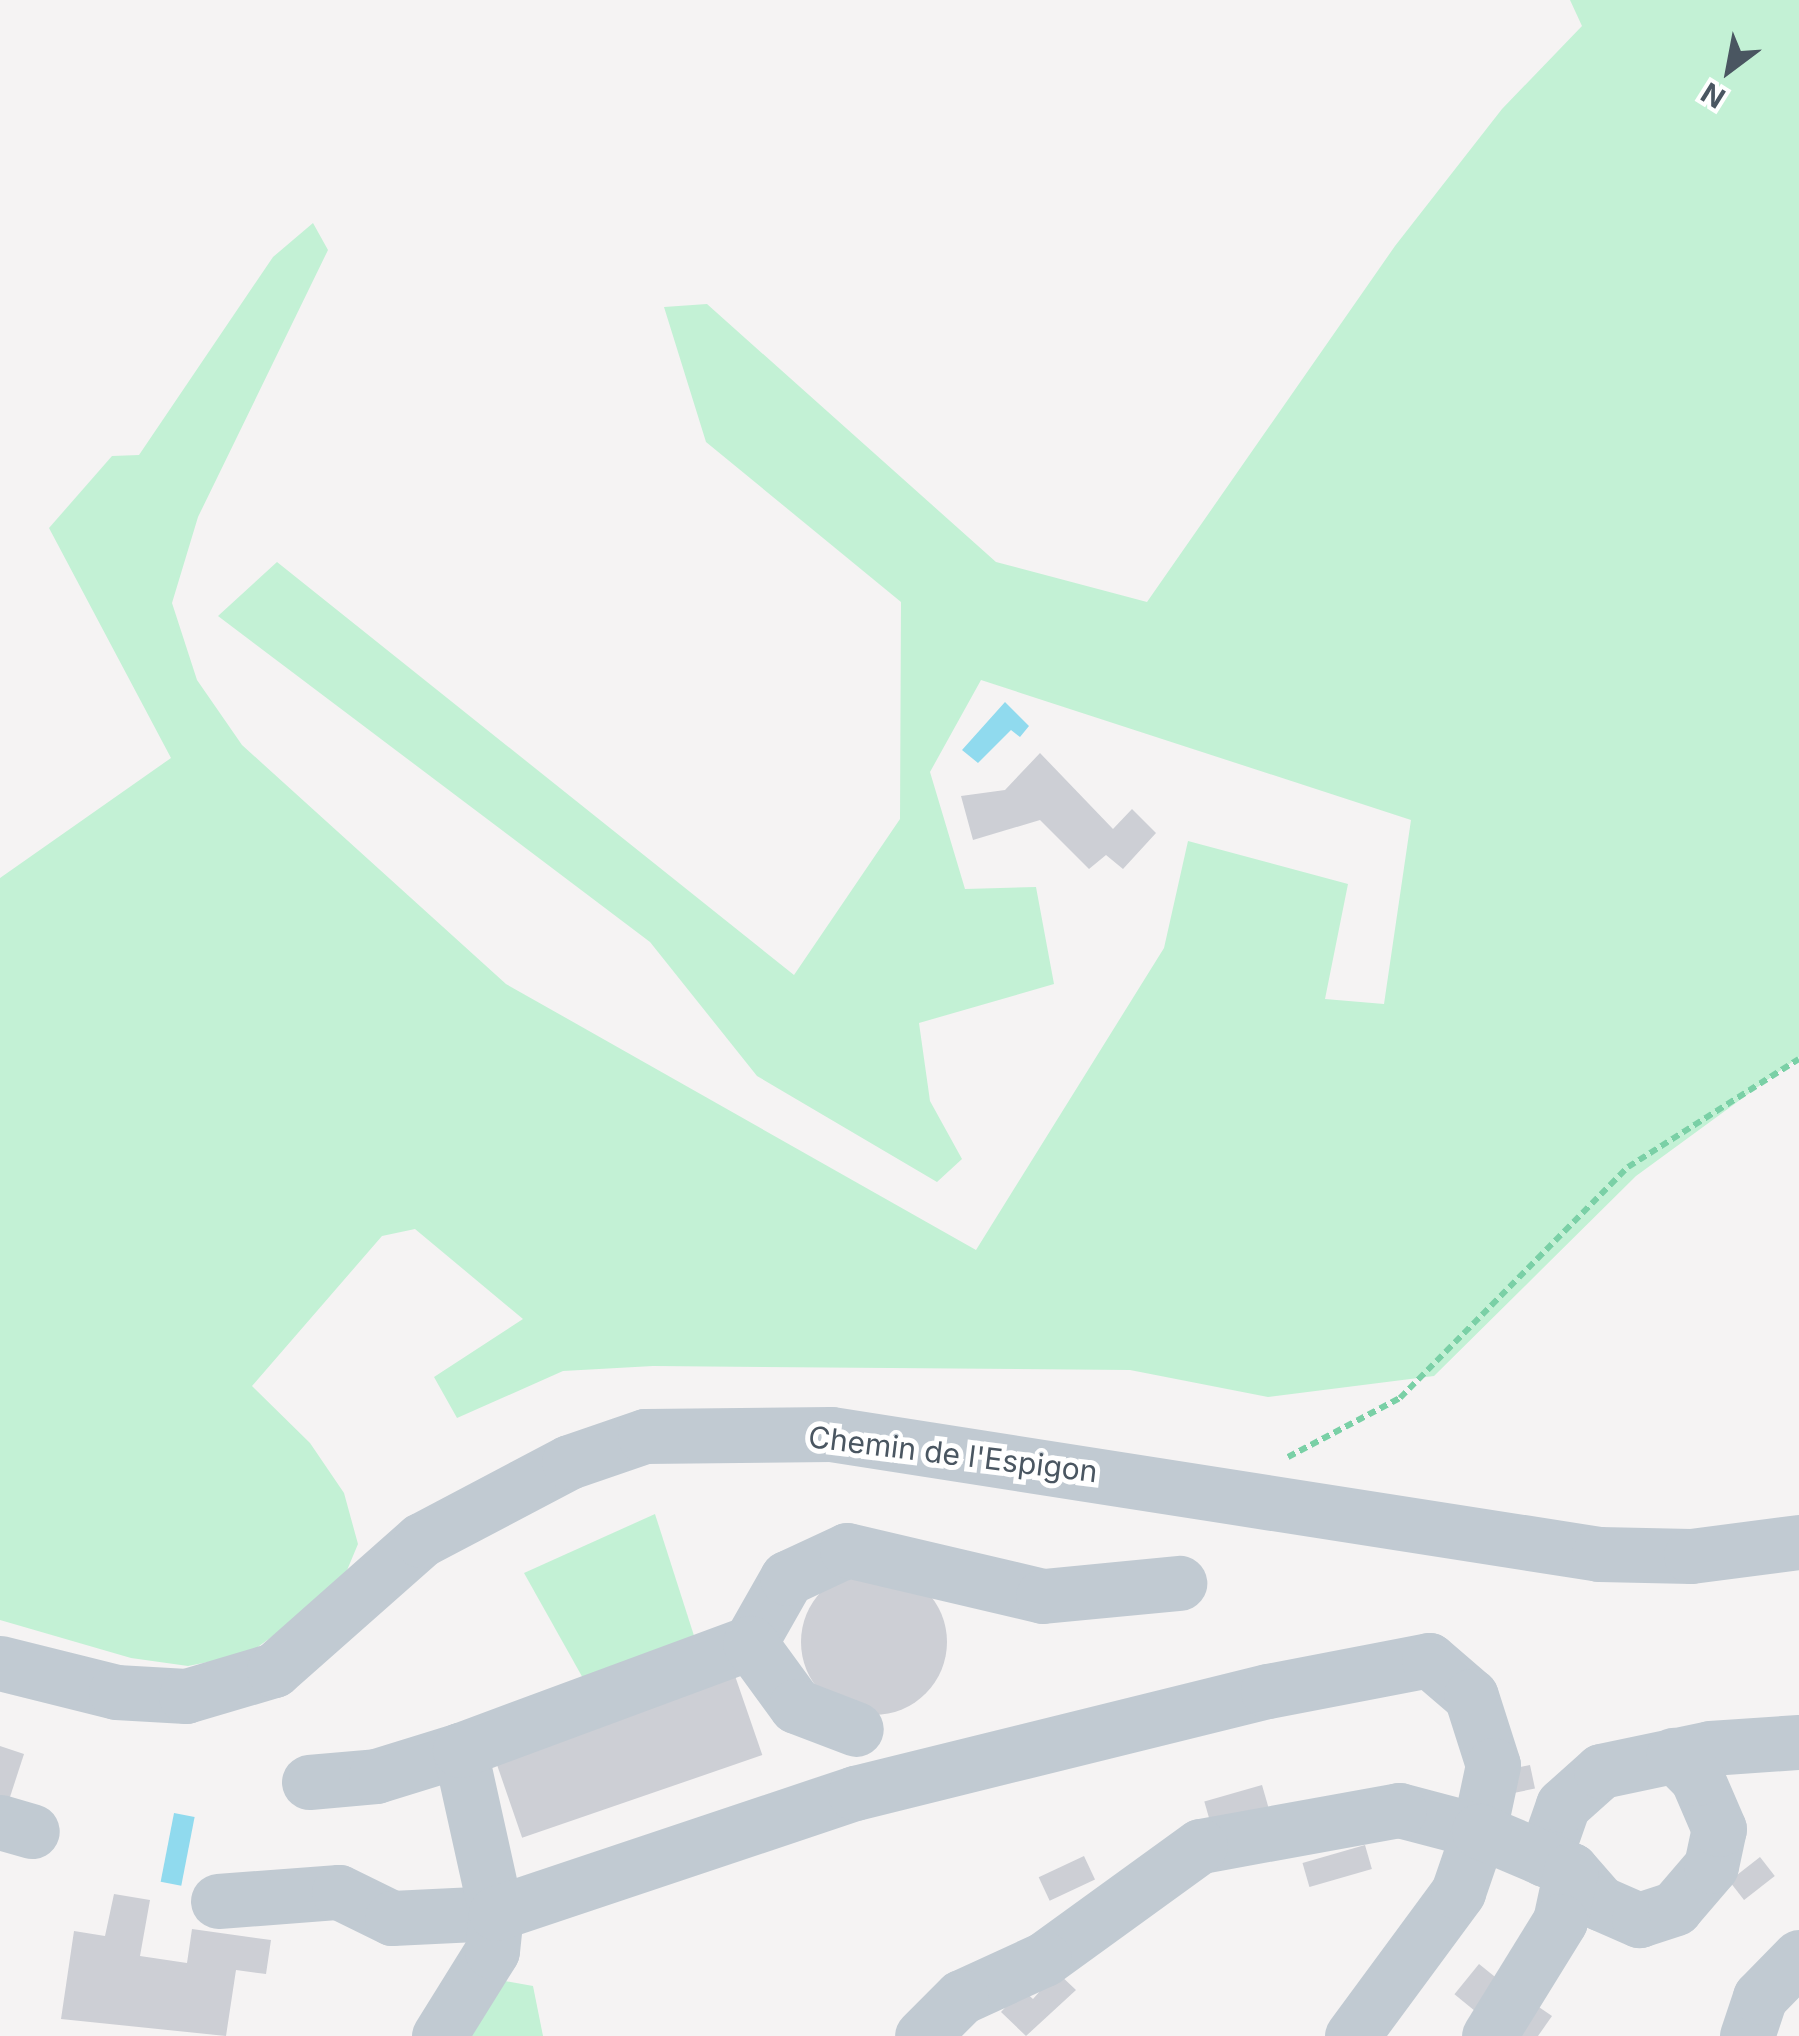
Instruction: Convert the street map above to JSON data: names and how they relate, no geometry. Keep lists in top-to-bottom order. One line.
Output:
{"streets":{"street":["Chemin de l'Espigon"]},"north":"bottom left"}
